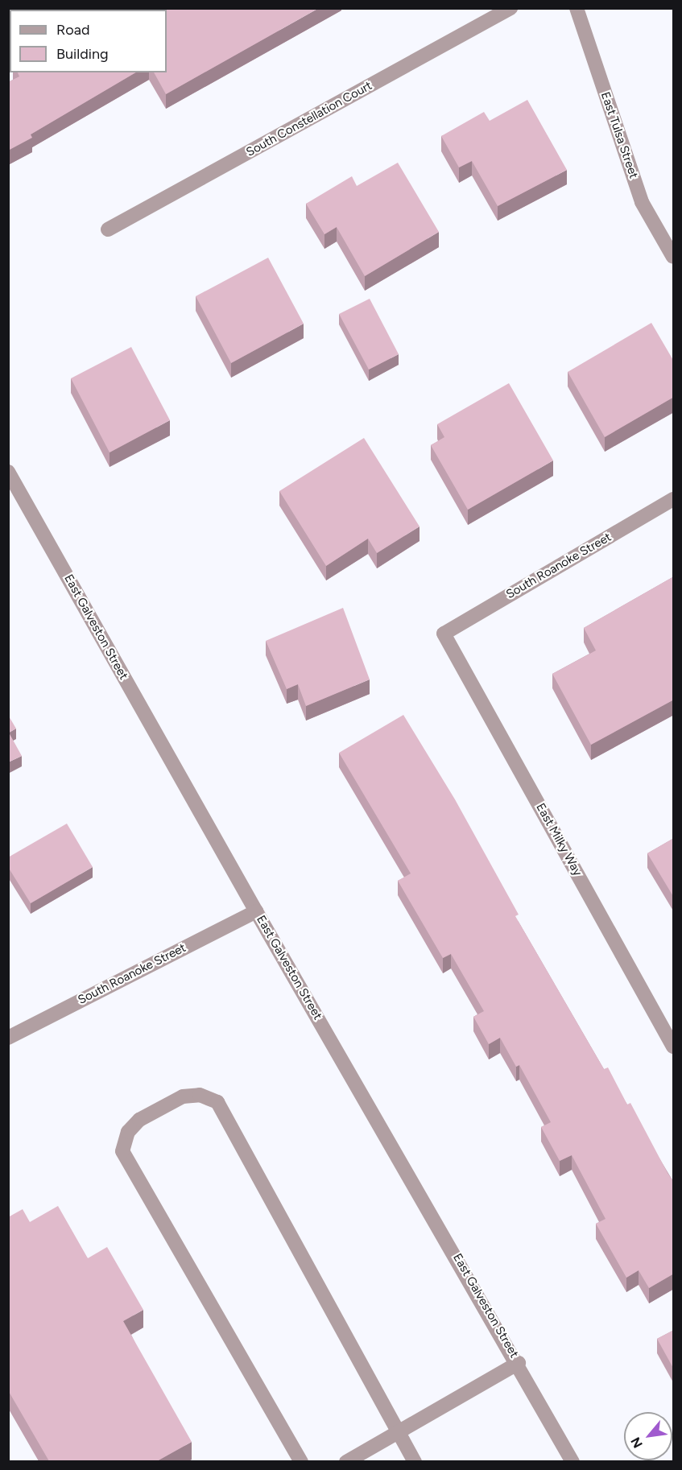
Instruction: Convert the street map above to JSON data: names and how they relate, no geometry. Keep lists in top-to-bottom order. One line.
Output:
{"streets":{"street":["South Constellation Court","East Tulsa Street","South Roanoke Street","East Galveston Street","East Milky Way"]},"crossings":[["South Roanoke Street","East Galveston Street"],["South Roanoke Street","East Milky Way"]],"legend":["Road","Building"],"north":"bottom left"}
